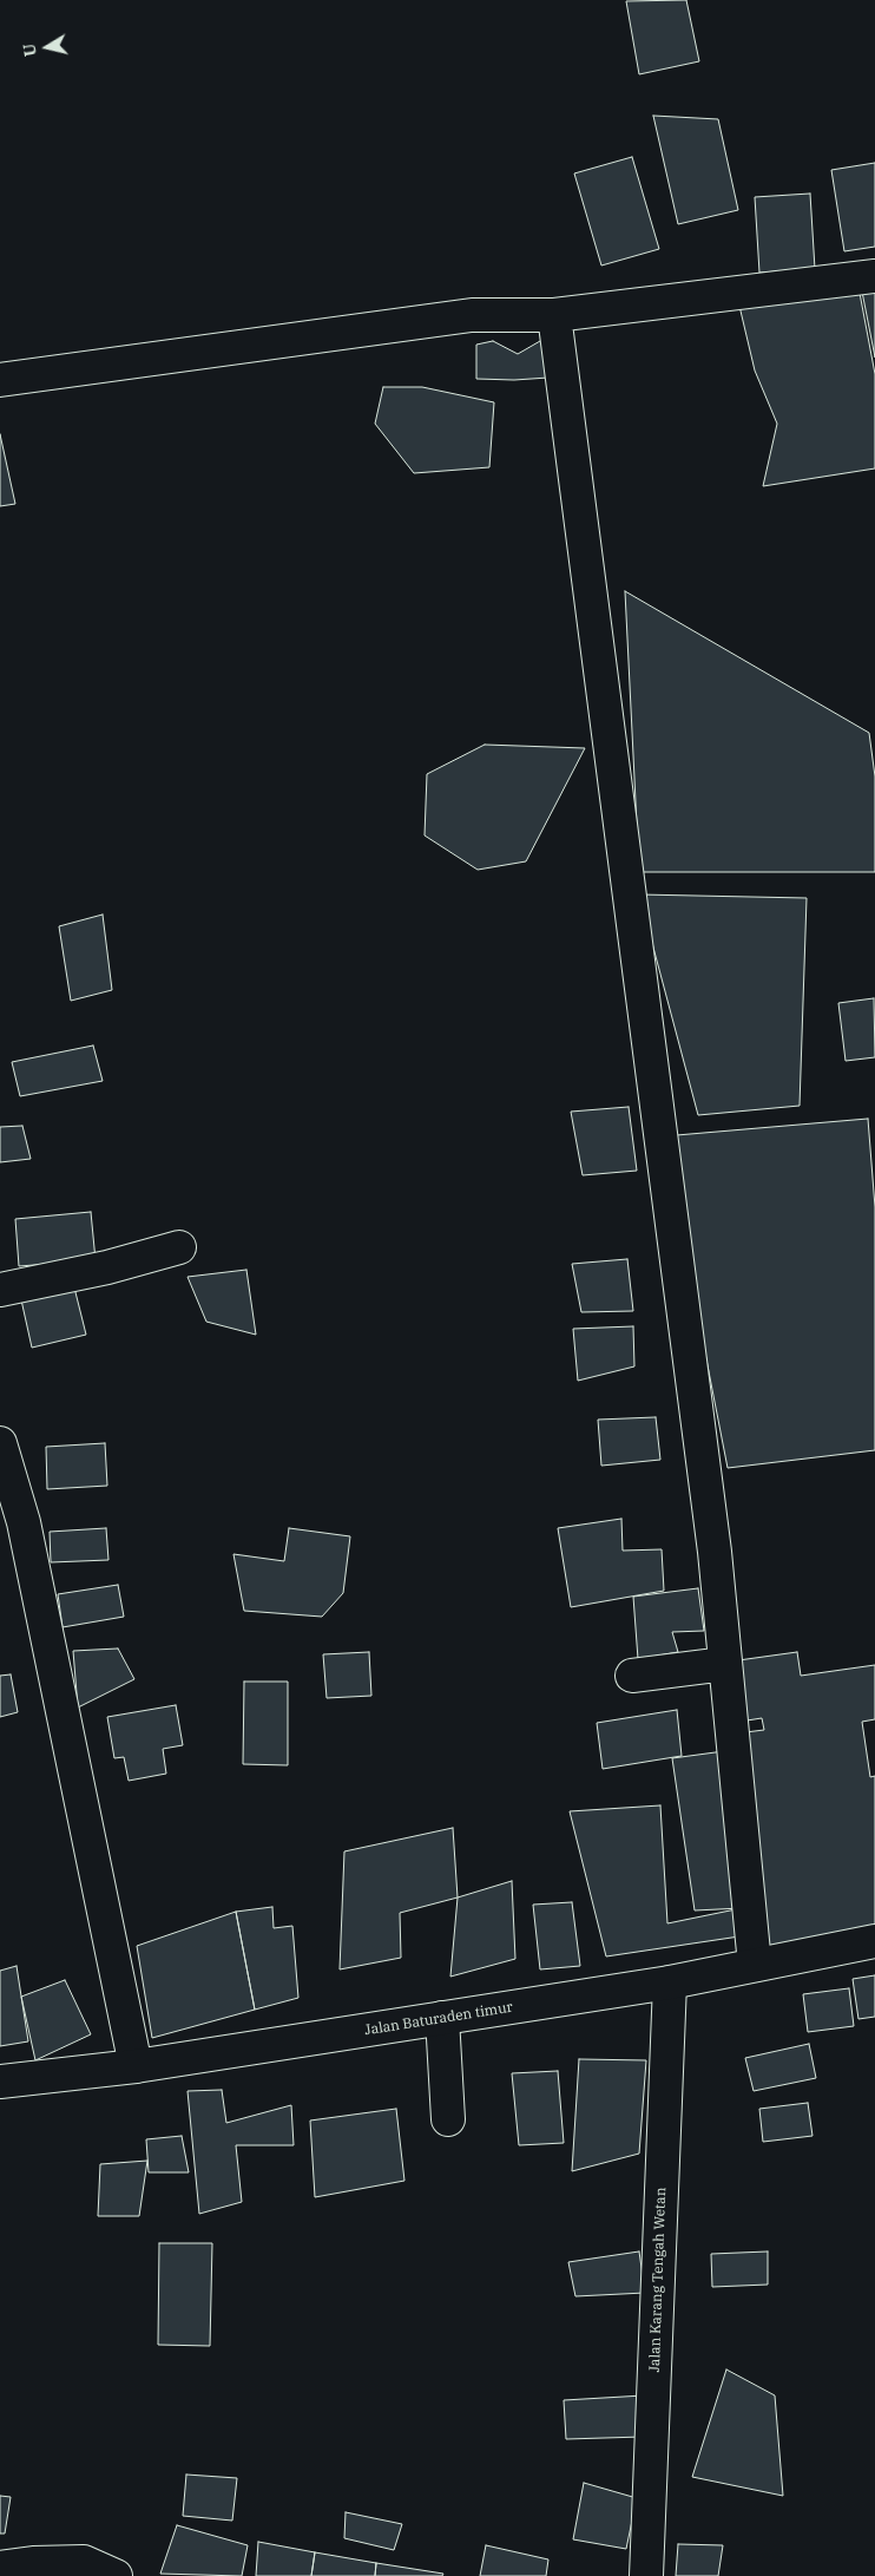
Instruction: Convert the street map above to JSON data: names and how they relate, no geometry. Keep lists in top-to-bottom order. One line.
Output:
{"streets":{"street":["Jalan Baturaden timur","Jalan Karang Tengah Wetan"]},"crossings":[["Jalan Baturaden timur","Jalan Karang Tengah Wetan"]],"north":"left"}
